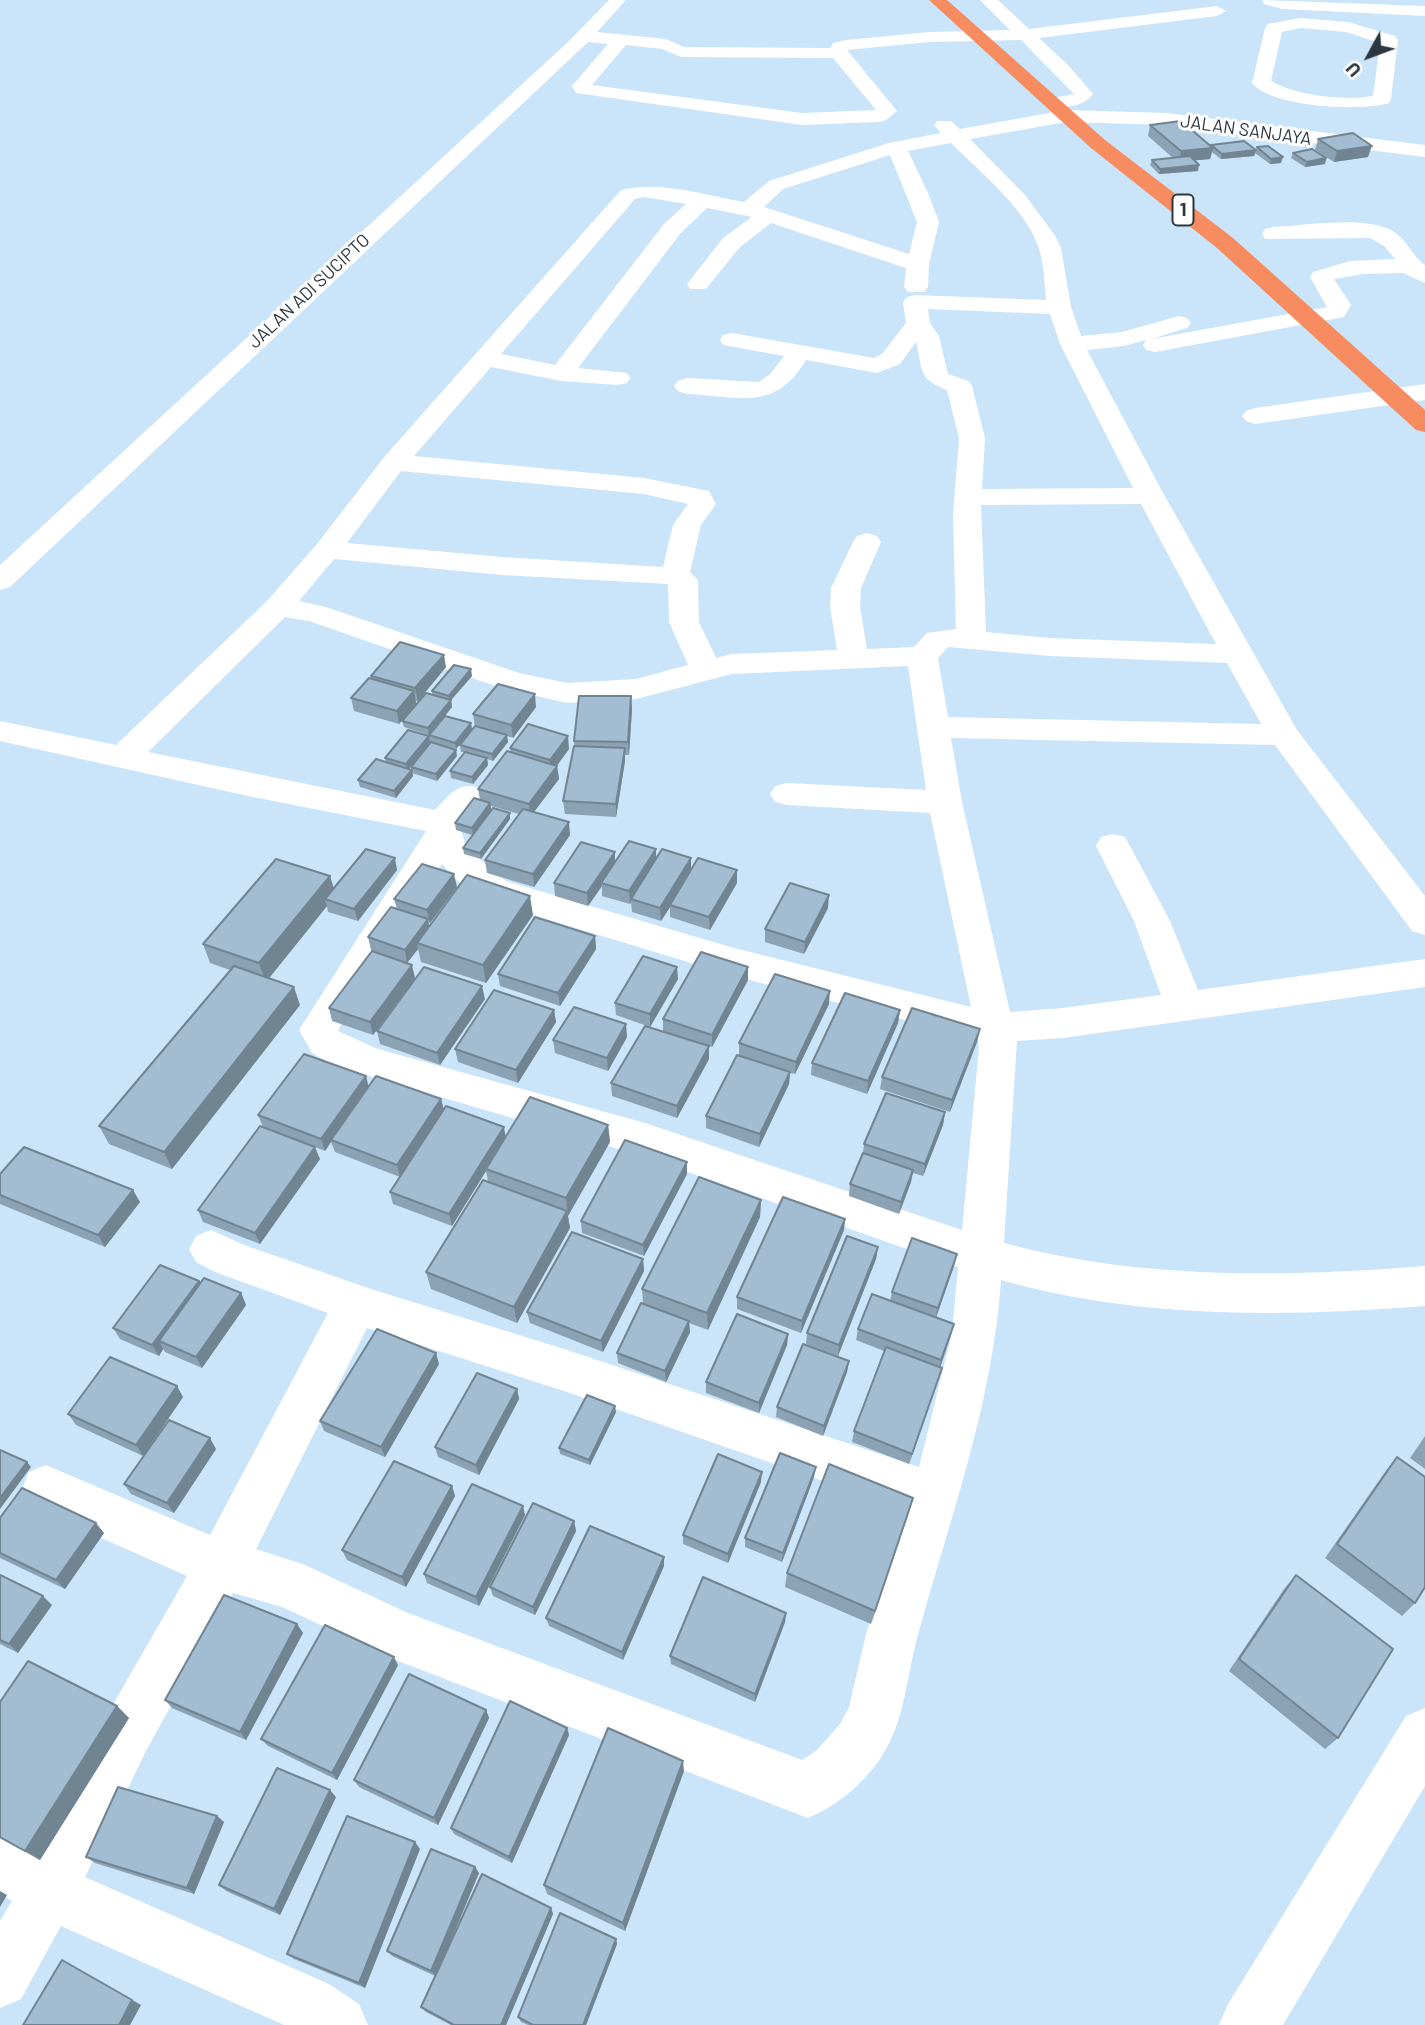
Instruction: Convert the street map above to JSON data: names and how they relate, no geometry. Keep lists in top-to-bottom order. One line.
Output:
{"streets":{"highway":["1"],"street":["JALAN SANJAYA","JALAN ADI SUCIPTO"]},"crossings":[["JALAN SANJAYA","1"]],"north":"bottom left"}
